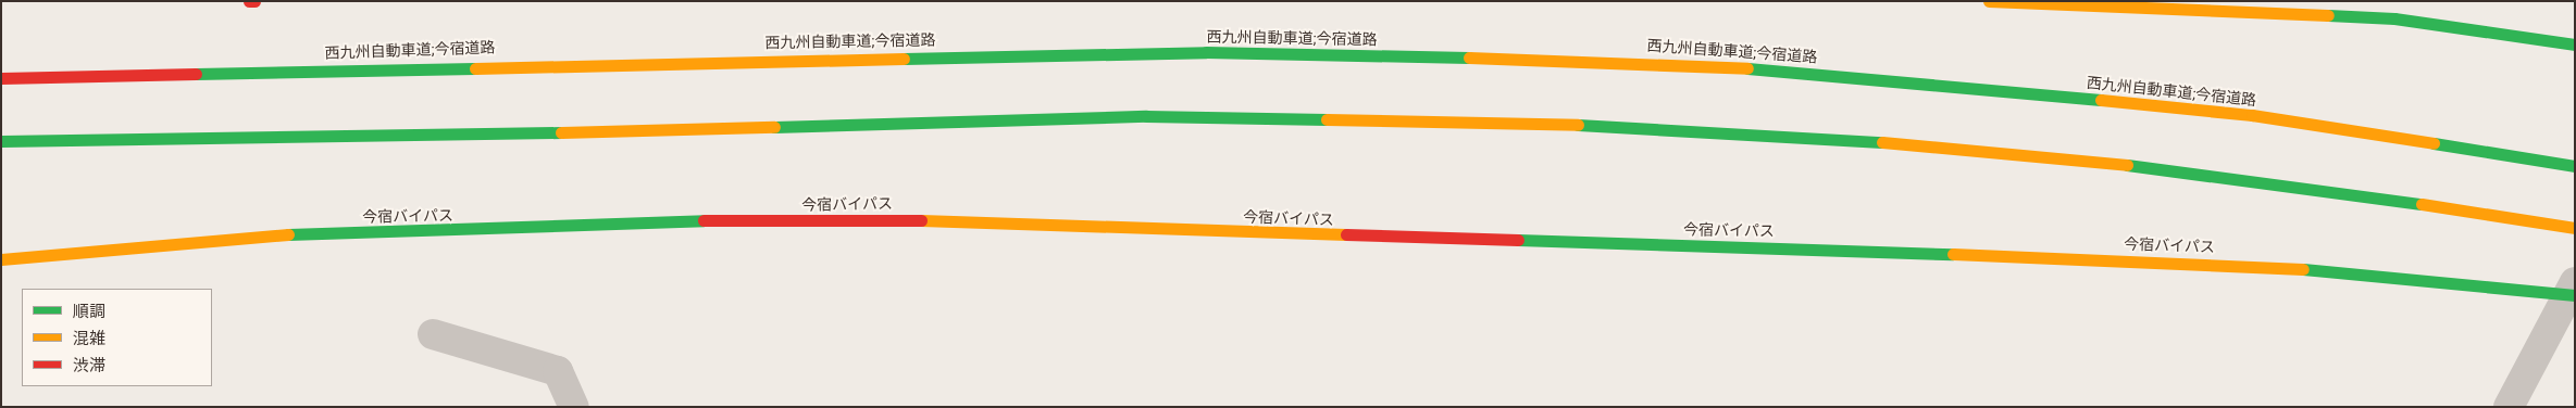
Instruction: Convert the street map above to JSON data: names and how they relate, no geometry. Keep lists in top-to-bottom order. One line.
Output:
{"streets":{"highway":["西九州自動車道;今宿道路","今宿バイパス"]},"legend":["順調","混雑","渋滞"]}
